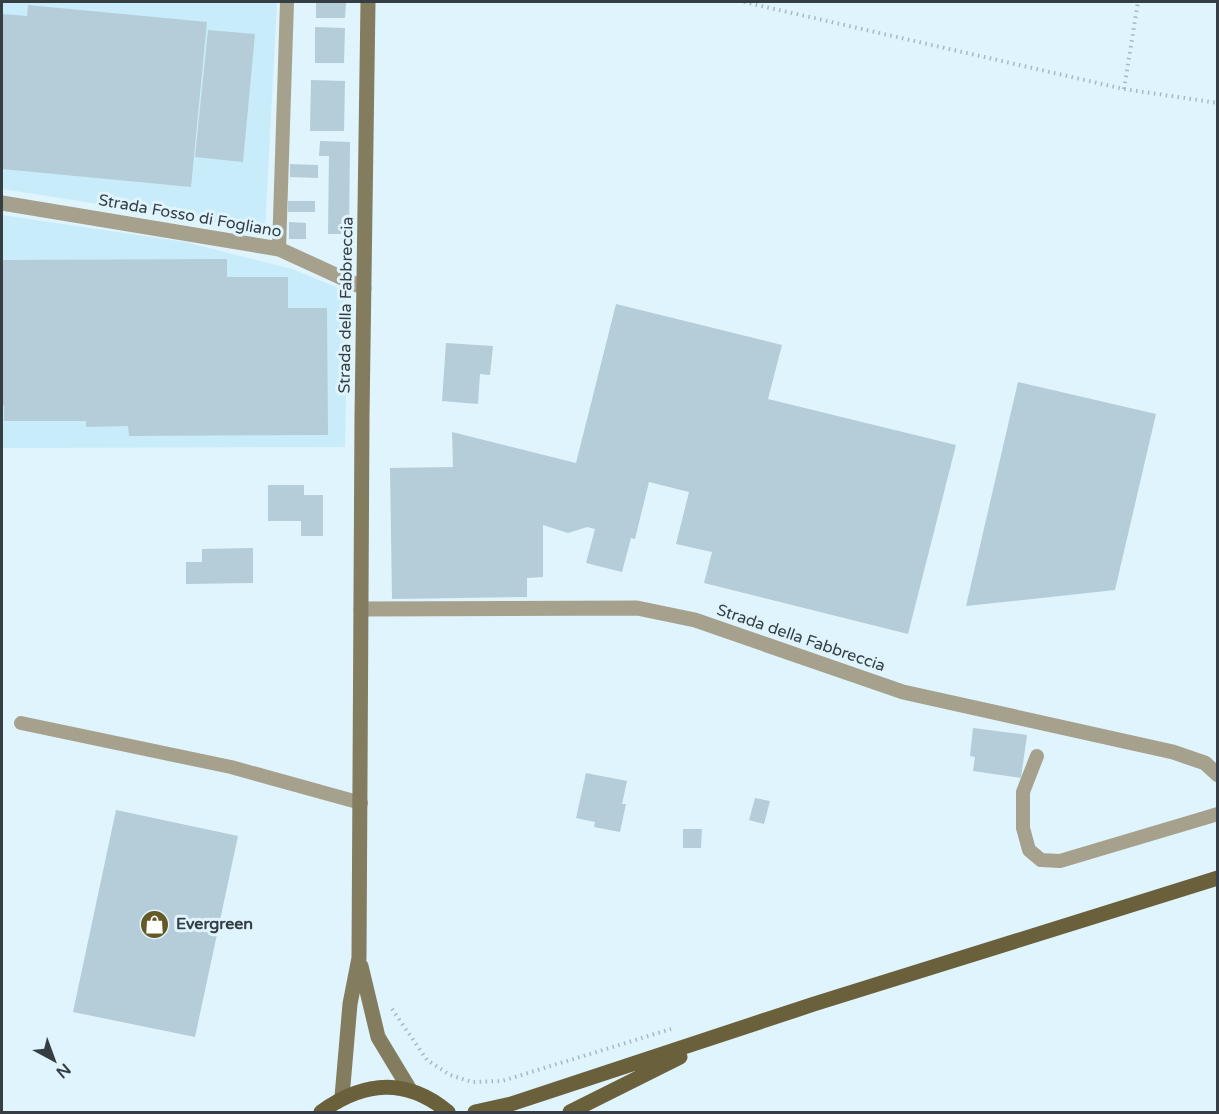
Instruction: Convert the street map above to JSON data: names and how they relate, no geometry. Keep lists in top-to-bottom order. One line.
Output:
{"streets":{"street":["Strada Fosso di Fogliano","Strada della Fabbreccia"]},"crossings":[["Strada Fosso di Fogliano","Strada della Fabbreccia"]],"places":{"shop":["Evergreen"]},"north":"bottom right"}
